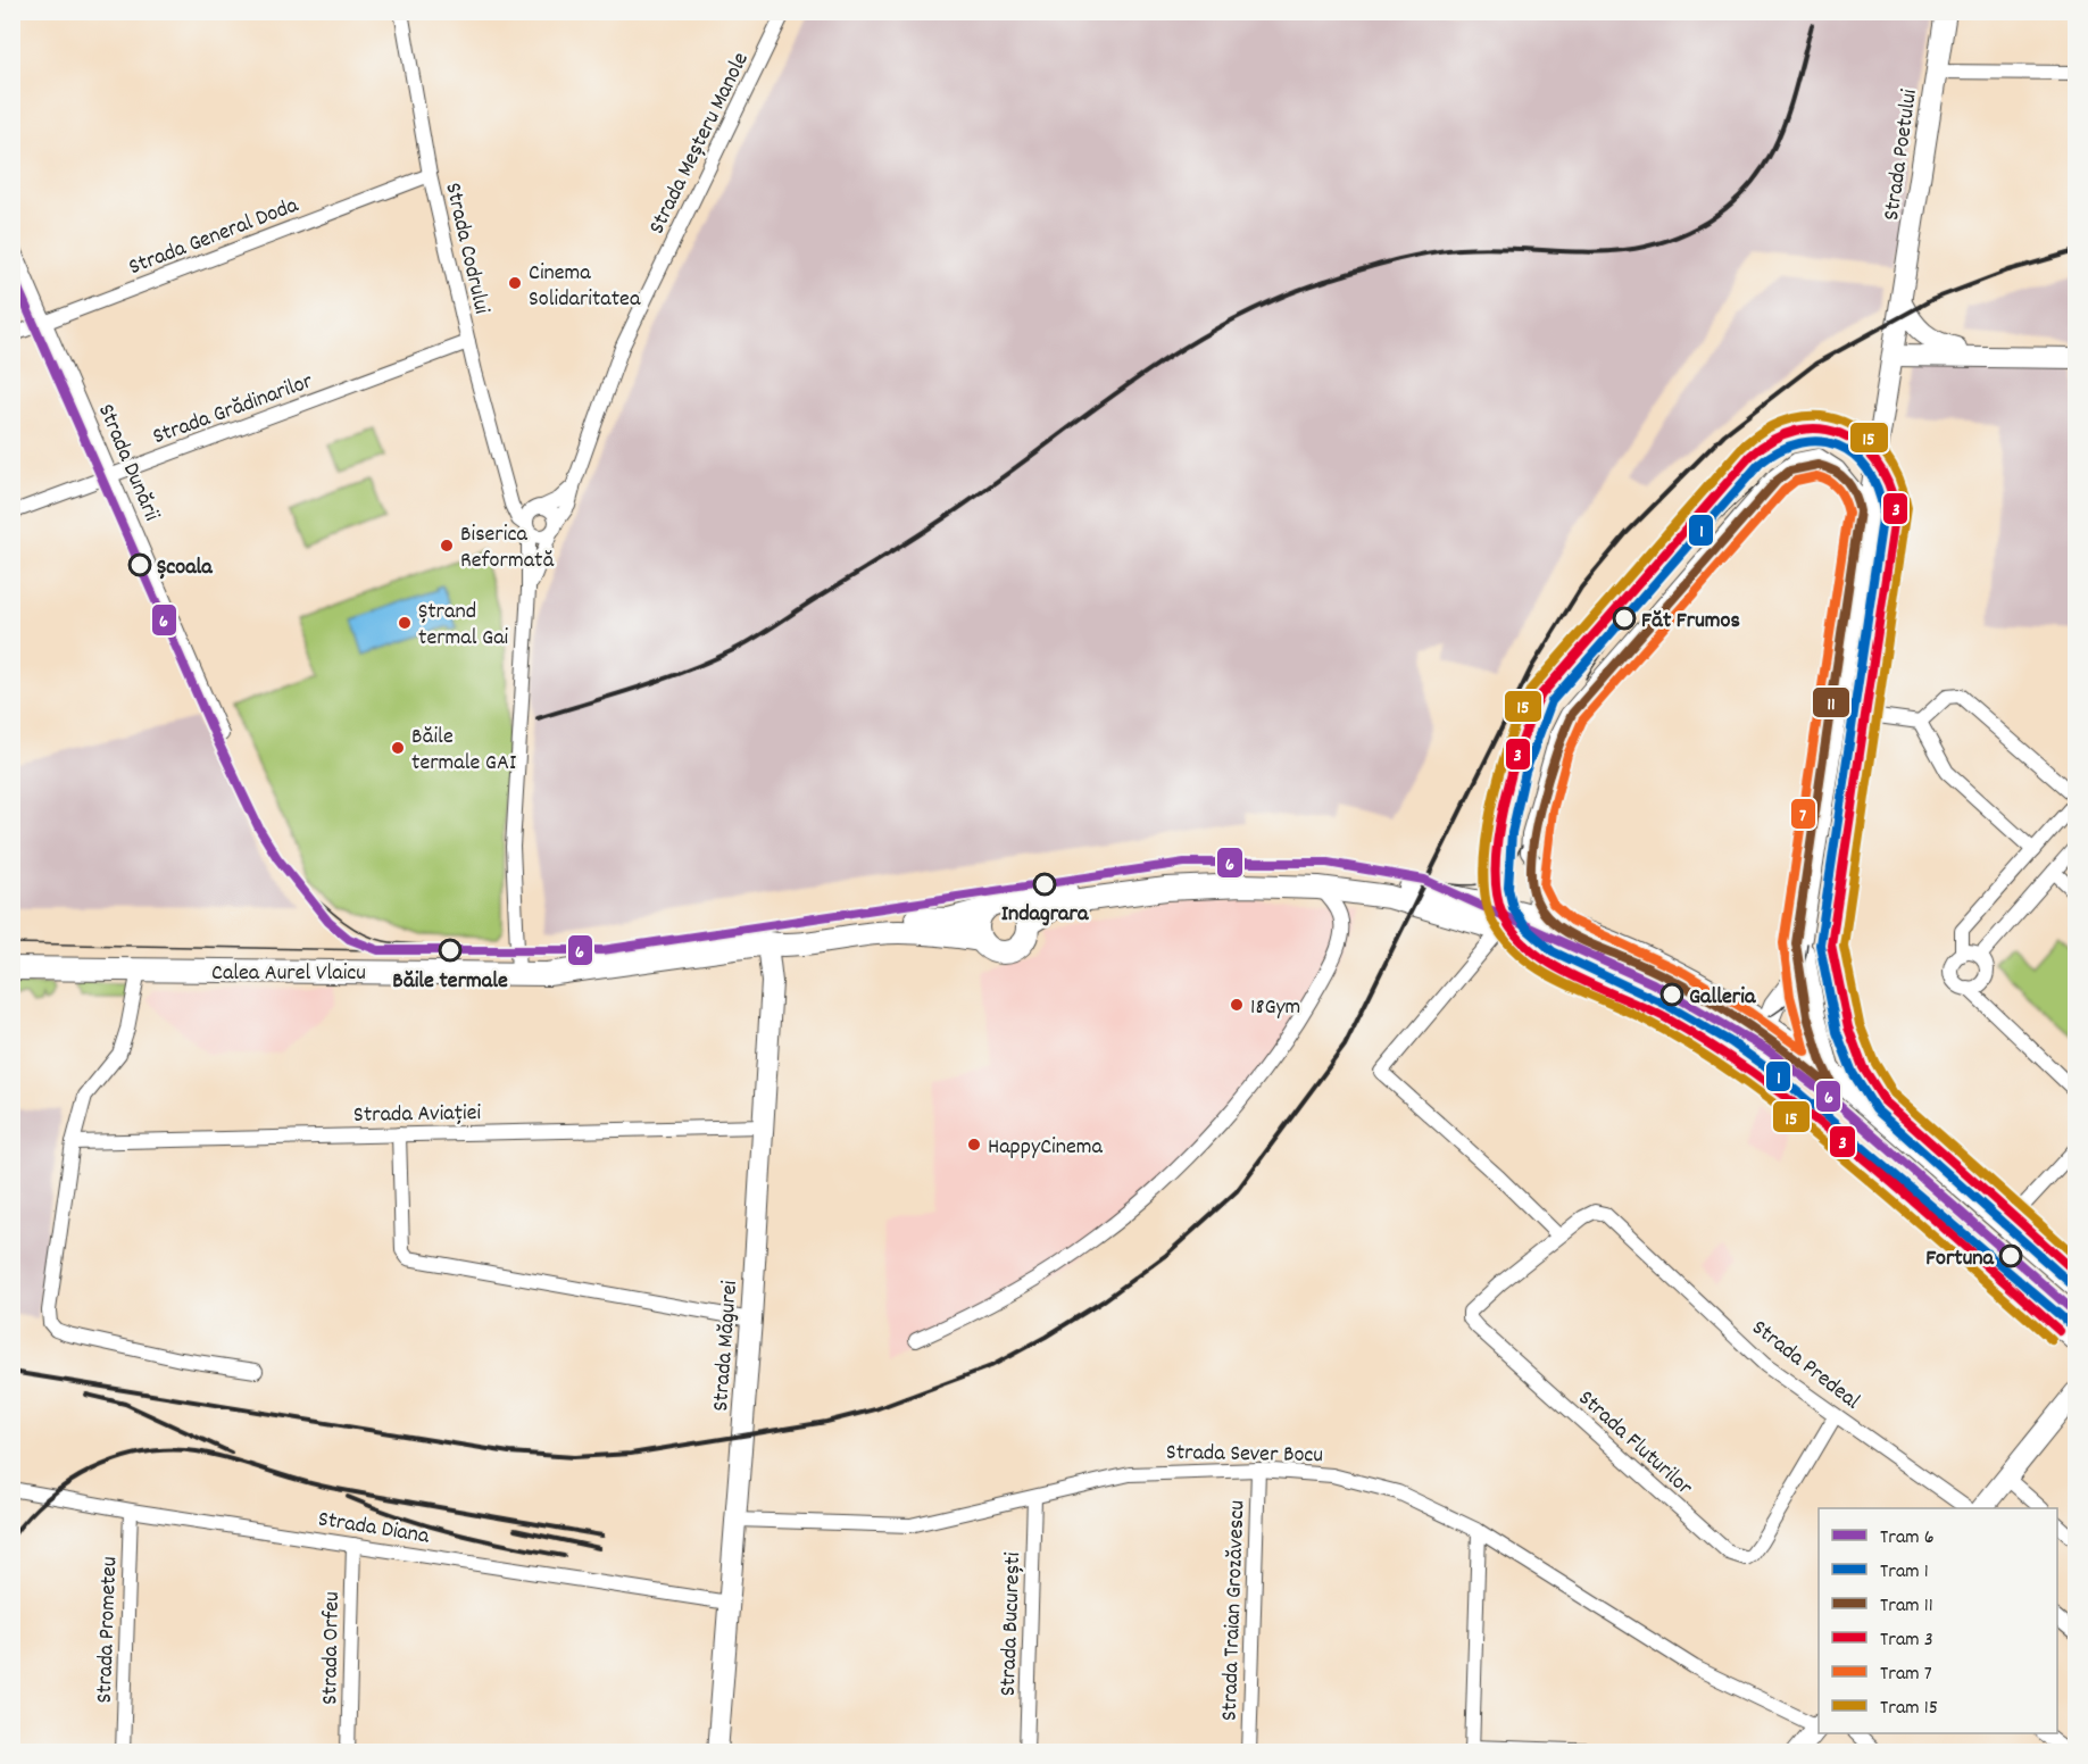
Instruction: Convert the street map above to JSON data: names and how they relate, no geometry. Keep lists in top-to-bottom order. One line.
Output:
{"streets":{"main road":["Calea Aurel Vlaicu"],"street":["Strada Meșteru Manole","Strada Poetului","Strada General Doda","Strada Codrului","Strada Grădinarilor","Strada Dunării","Strada Aviației","Strada Măgurei","Strada Predeal","Strada Fluturilor","Strada Sever Bocu","Strada Diana","Strada Traian Grozăvescu","Strada București","Strada Prometeu","Strada Orfeu"]},"crossings":[["Strada Meșteru Manole","Strada Codrului"],["Strada General Doda","Strada Codrului"],["Strada General Doda","Strada Dunării"],["Strada Codrului","Strada Grădinarilor"],["Strada Grădinarilor","Strada Dunării"],["Calea Aurel Vlaicu","Strada Măgurei"],["Strada Aviației","Strada Măgurei"],["Strada Măgurei","Strada Sever Bocu"],["Strada Măgurei","Strada Diana"],["Strada Predeal","Strada Fluturilor"],["Strada Sever Bocu","Strada Traian Grozăvescu"],["Strada Sever Bocu","Strada București"],["Strada Diana","Strada Prometeu"],["Strada Diana","Strada Orfeu"]],"places":["Cinema Solidaritatea","Biserica Reformată","Școala","Făt Frumos","Ștrand termal Gai","Băile termale GAI","Indagrara","Băile termale","Galleria","18Gym","HappyCinema","Fortuna"],"lines":["tram line 6","tram line 15","tram line 3","tram line 1","tram line 11","tram line 7"],"legend":["Tram 6","Tram 1","Tram 11","Tram 3","Tram 7","Tram 15"]}
